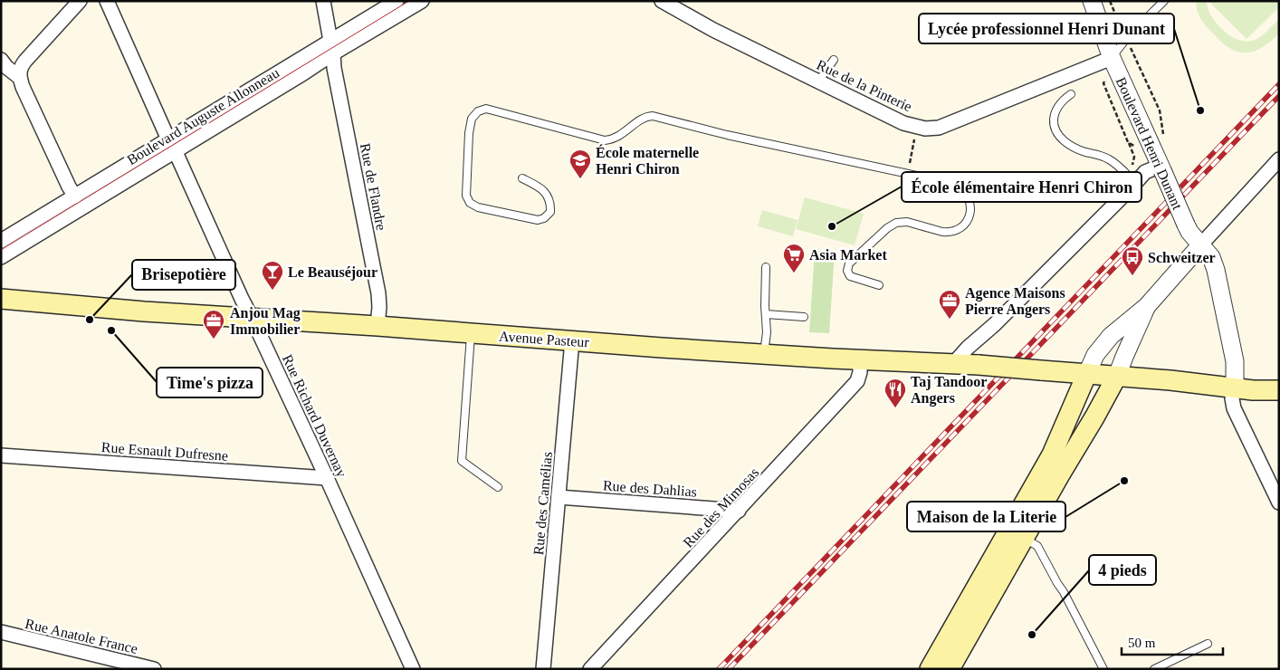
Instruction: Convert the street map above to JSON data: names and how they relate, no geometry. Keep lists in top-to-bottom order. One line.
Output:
{"streets":{"main road":["Avenue Pasteur"],"street":["Rue de la Pinterie","Boulevard Auguste Allonneau","Boulevard Henri Dunant","Rue de Flandre","Rue Richard Duvernay","Rue Esnault Dufresne","Rue des Dahlias","Rue des Camélias","Rue des Mimosas","Rue Anatole France"]},"crossings":[["Rue de la Pinterie","Boulevard Henri Dunant"],["Boulevard Auguste Allonneau","Rue de Flandre"],["Boulevard Auguste Allonneau","Rue Richard Duvernay"],["Boulevard Henri Dunant","Avenue Pasteur"],["Rue de Flandre","Avenue Pasteur"],["Avenue Pasteur","Rue Richard Duvernay"],["Avenue Pasteur","Rue des Camélias"],["Avenue Pasteur","Rue des Mimosas"],["Rue Richard Duvernay","Rue Esnault Dufresne"],["Rue des Dahlias","Rue des Camélias"],["Rue des Dahlias","Rue des Mimosas"]],"places":{"other":["Lycée professionnel Henri Dunant","École élémentaire Henri Chiron","Brisepotière","Time's pizza","Maison de la Literie","4 pieds"],"school or university":["École maternelle Henri Chiron"],"supermarket":["Asia Market"],"bus stop":["Schweitzer"],"bar":["Le Beauséjour"],"office":["Agence Maisons Pierre Angers","Anjou Mag Immobilier"],"restaurant":["Taj Tandoor Angers"]},"scale_bar":"50 m"}
